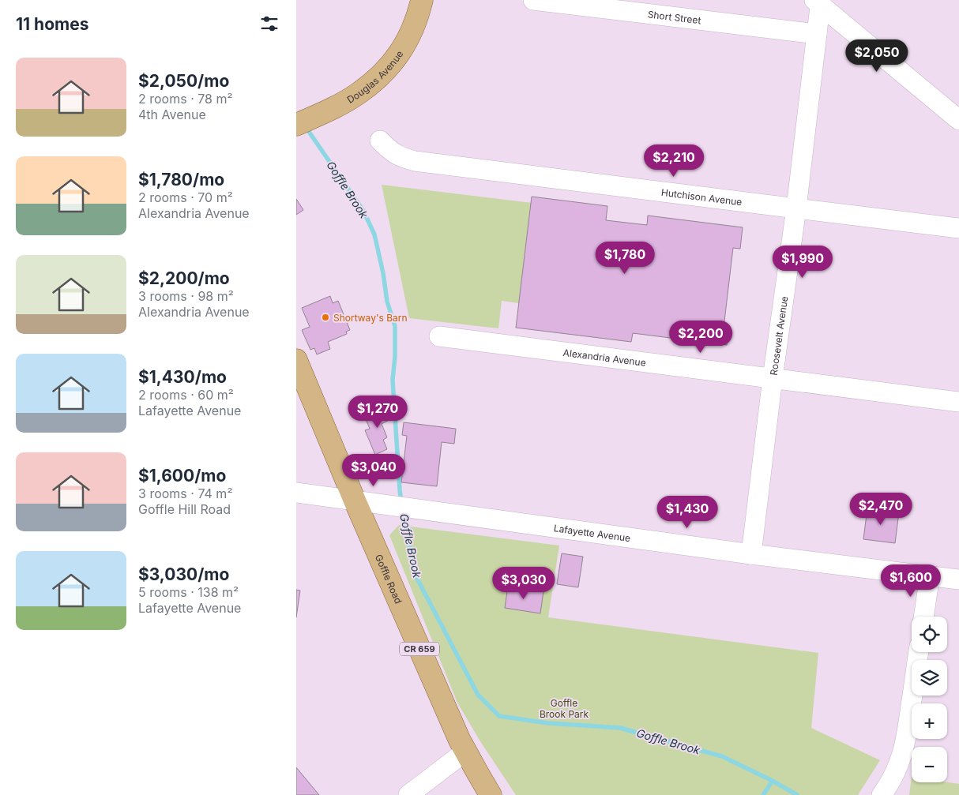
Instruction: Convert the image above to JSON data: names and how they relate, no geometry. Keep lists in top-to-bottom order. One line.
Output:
{"streets":{"main road":["Douglas Avenue","Goffle Road","CR 659"],"street":["Short Street","Hutchison Avenue","Roosevelt Avenue","Alexandria Avenue","Lafayette Avenue"]},"crossings":[["Short Street","Roosevelt Avenue"],["Hutchison Avenue","Roosevelt Avenue"],["Roosevelt Avenue","Alexandria Avenue"],["Roosevelt Avenue","Lafayette Avenue"],["Lafayette Avenue","Goffle Road"]],"water":["Goffle Brook"],"parks":["Goffle Brook Park"],"places":["Shortway's Barn"],"page":{"heading":"11 homes","price":["$2,050","$2,210","$1,780","$1,990","$2,200","$1,270","$3,040","$2,470","$1,430","$1,600","$3,030"],"list":[{"name":"$2,050/mo","note":"2 rooms · 78 m² · 4th Avenue"},{"name":"$1,780/mo","note":"2 rooms · 70 m² · Alexandria Avenue"},{"name":"$2,200/mo","note":"3 rooms · 98 m² · Alexandria Avenue"},{"name":"$1,430/mo","note":"2 rooms · 60 m² · Lafayette Avenue"},{"name":"$1,600/mo","note":"3 rooms · 74 m² · Goffle Hill Road"},{"name":"$3,030/mo","note":"5 rooms · 138 m² · Lafayette Avenue"}],"map_buttons":["+","−"]}}
